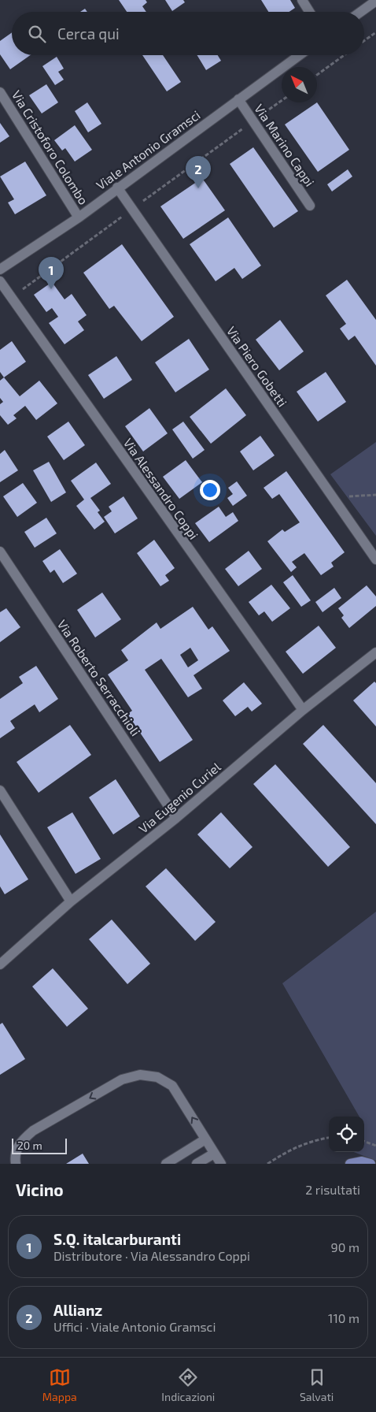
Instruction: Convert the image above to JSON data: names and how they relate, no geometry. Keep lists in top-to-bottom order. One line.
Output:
{"streets":{"street":["Via Marino Cappi","Via Cristoforo Colombo","Viale Antonio Gramsci","Via Piero Gobetti","Via Alessandro Coppi","Via Roberto Serracchioli","Via Eugenio Curiel"]},"crossings":[["Via Marino Cappi","Viale Antonio Gramsci"],["Via Cristoforo Colombo","Viale Antonio Gramsci"],["Viale Antonio Gramsci","Via Piero Gobetti"],["Via Alessandro Coppi","Via Eugenio Curiel"],["Via Roberto Serracchioli","Via Eugenio Curiel"]],"scale_bar":"20 m","north":"top left","page":{"search":"Cerca qui","pins":["2","1"],"scale":"20 m","heading":["Vicino","2 risultati"],"list":[{"mark":"1","name":"S.Q. italcarburanti","note":"Distributore · Via Alessandro Coppi","value":"90 m"},{"mark":"2","name":"Allianz","note":"Uffici · Viale Antonio Gramsci","value":"110 m"}],"nav":["Mappa","Indicazioni","Salvati"]}}
